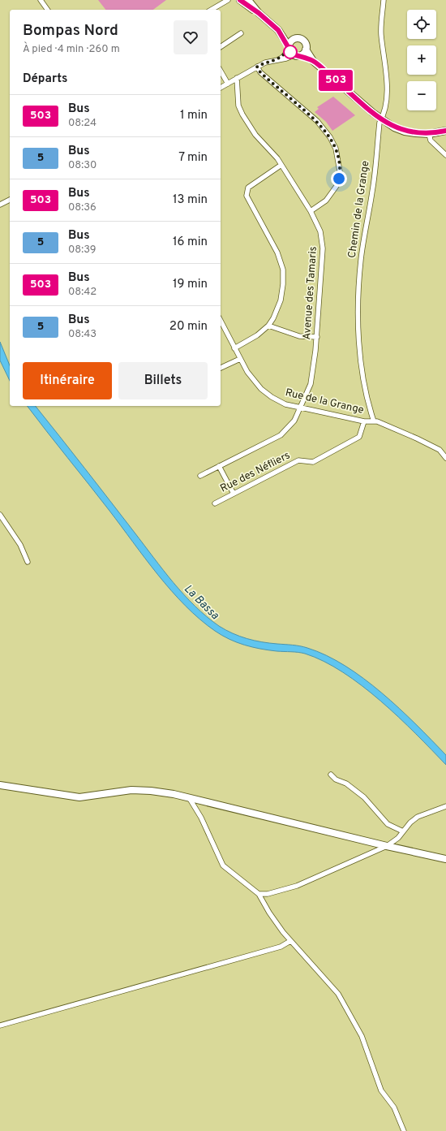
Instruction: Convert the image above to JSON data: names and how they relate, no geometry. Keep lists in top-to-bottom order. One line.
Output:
{"streets":{"street":["Chemin de la Grange","Avenue des Tamaris","Rue de la Grange","Rue des Néfliers"]},"crossings":[["Chemin de la Grange","Rue de la Grange"],["Avenue des Tamaris","Rue de la Grange"],["Rue de la Grange","Rue des Néfliers"]],"water":["La Bassa"],"lines":["bus line 503"],"page":{"on_map":"503","map_buttons":["+","−"],"heading":[["Bompas Nord","À pied · 4 min · 260 m"],"Départs"],"list":[{"mark":"503","name":"Bus","note":"08:24","value":"1 min"},{"mark":"5","name":"Bus","note":"08:30","value":"7 min"},{"mark":"503","name":"Bus","note":"08:36","value":"13 min"},{"mark":"5","name":"Bus","note":"08:39","value":"16 min"},{"mark":"503","name":"Bus","note":"08:42","value":"19 min"},{"mark":"5","name":"Bus","note":"08:43","value":"20 min"}],"buttons":["Itinéraire","Billets"]}}
